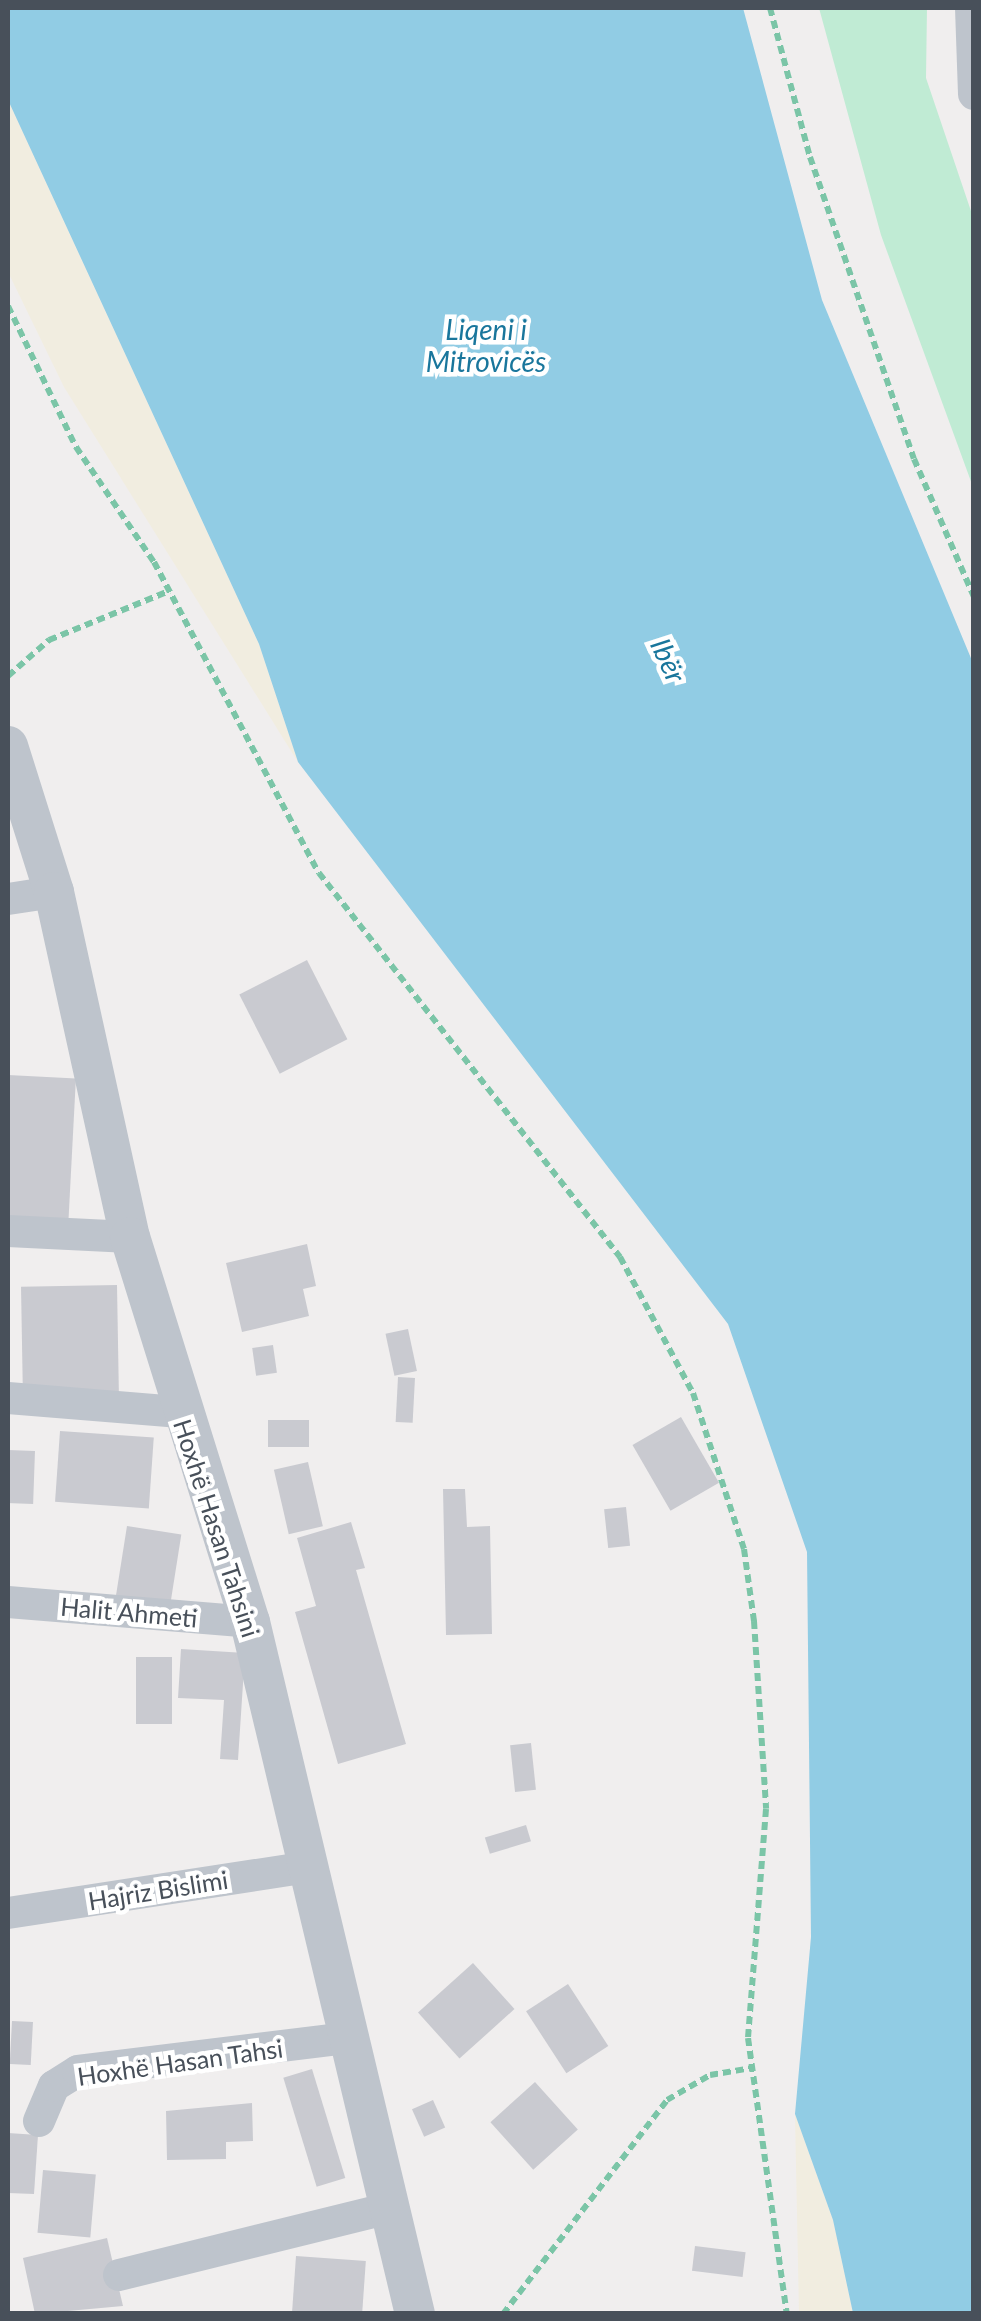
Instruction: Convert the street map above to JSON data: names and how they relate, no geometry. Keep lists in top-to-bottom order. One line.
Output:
{"streets":{"street":["Hoxhë Hasan Tahsini","Halit Ahmeti","Hajriz Bislimi","Hoxhë Hasan Tahsi"]},"crossings":[["Hoxhë Hasan Tahsini","Halit Ahmeti"],["Hoxhë Hasan Tahsini","Hajriz Bislimi"],["Hoxhë Hasan Tahsini","Hoxhë Hasan Tahsi"]],"water":["Liqeni i Mitrovicës","Ibër"]}
